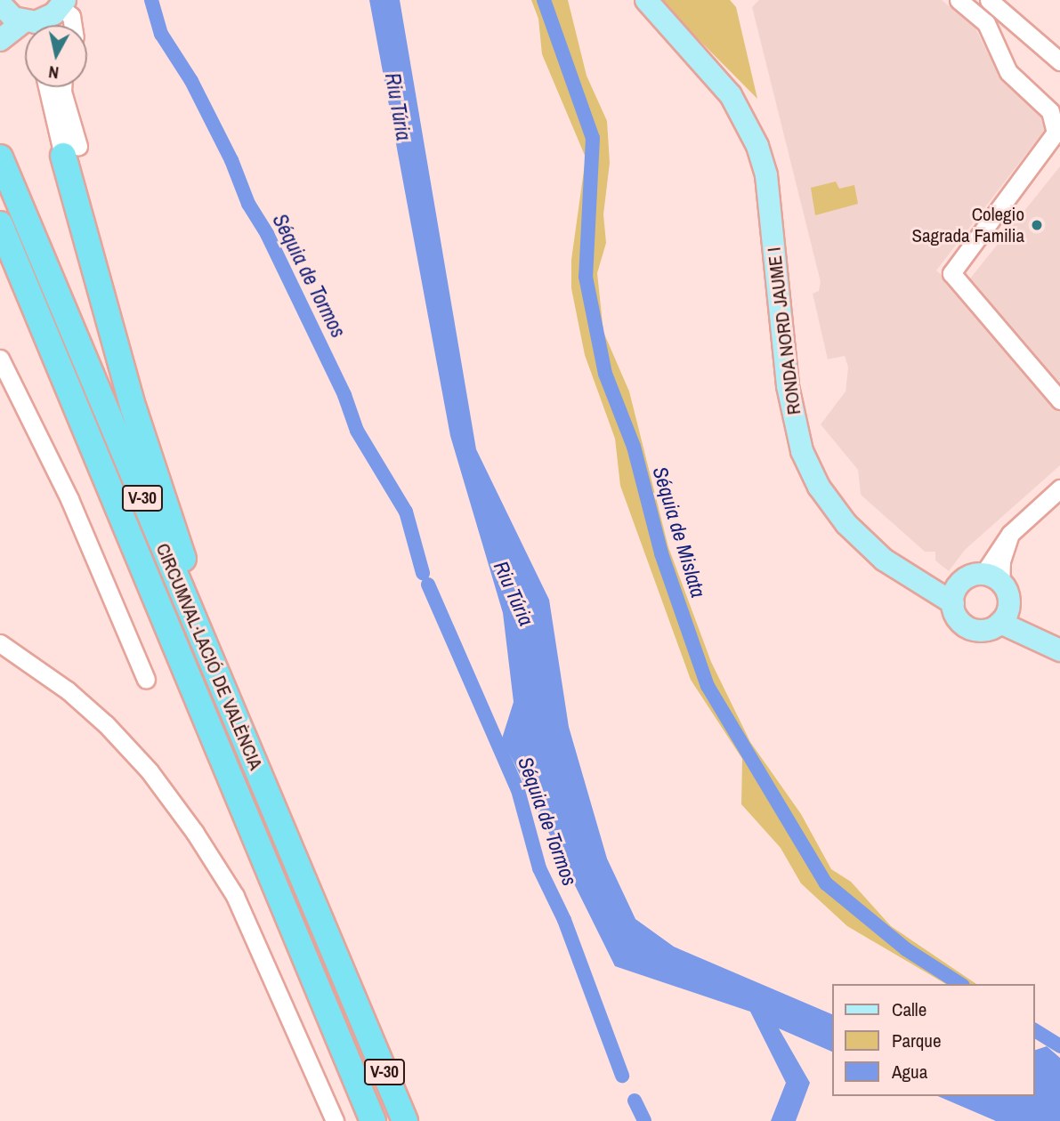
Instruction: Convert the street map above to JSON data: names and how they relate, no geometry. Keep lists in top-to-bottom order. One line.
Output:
{"streets":{"highway":["V-30","CIRCUMVAL·LACIÓ DE VALÈNCIA"],"main road":["RONDA NORD JAUME I"]},"water":["Riu Túria","Séquia de Tormos","Séquia de Mislata"],"places":["Colegio Sagrada Familia"],"legend":["Calle","Parque","Agua"],"north":"bottom"}
